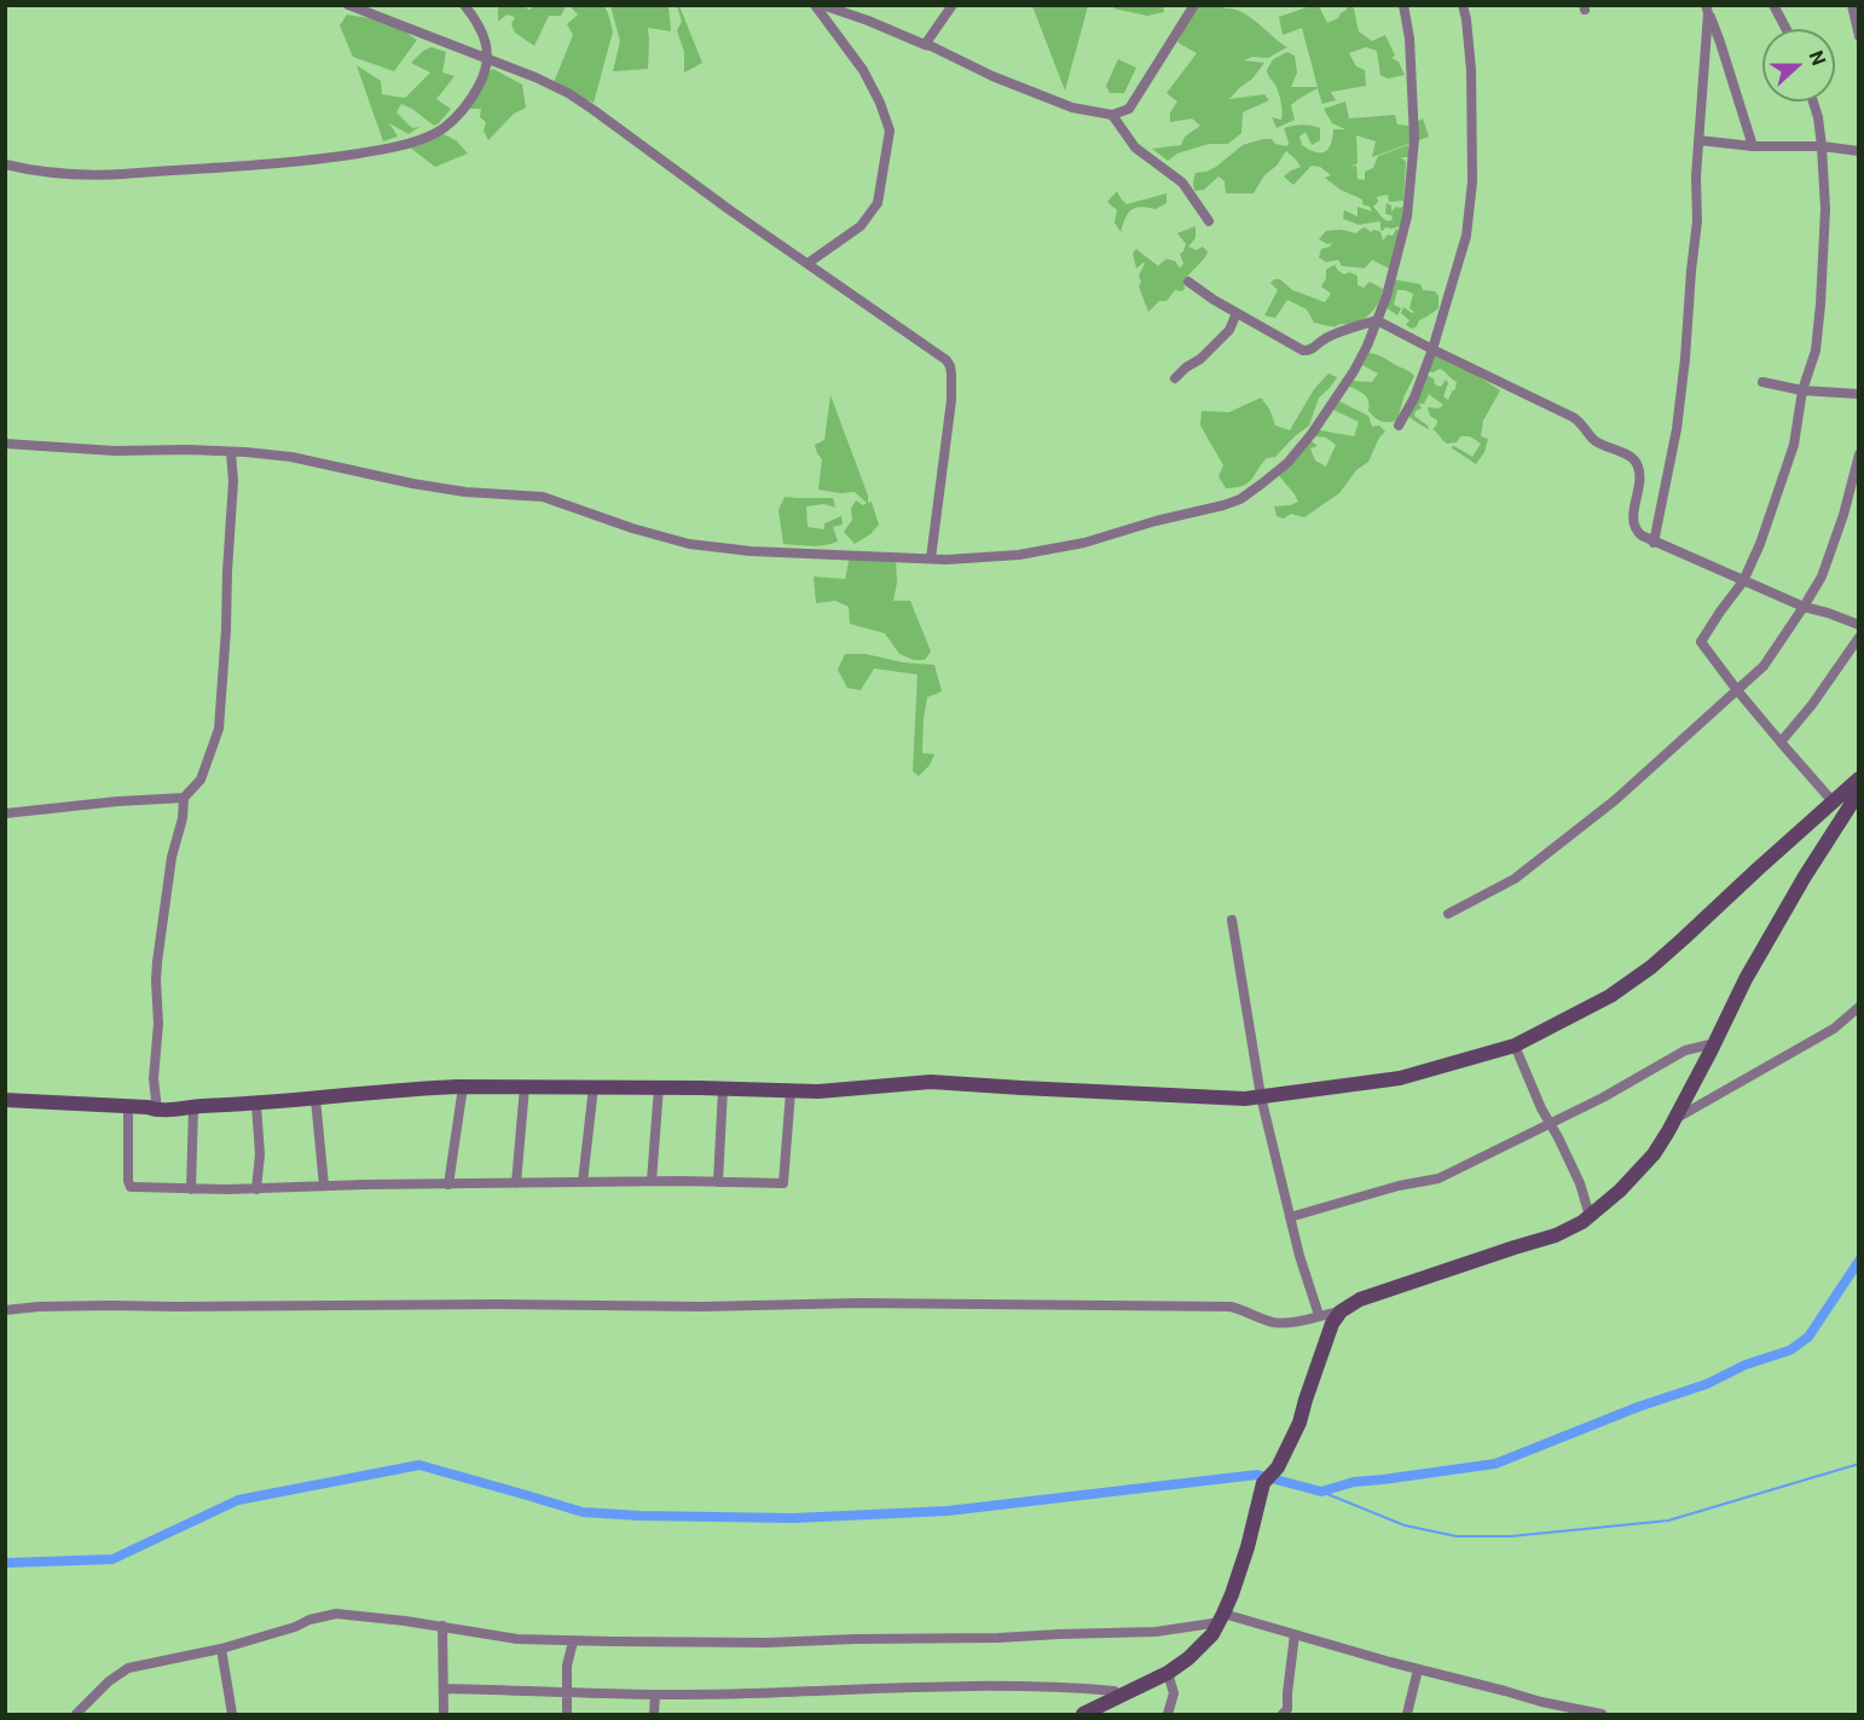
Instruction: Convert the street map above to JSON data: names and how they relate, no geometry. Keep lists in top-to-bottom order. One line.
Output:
{"north":"right"}
